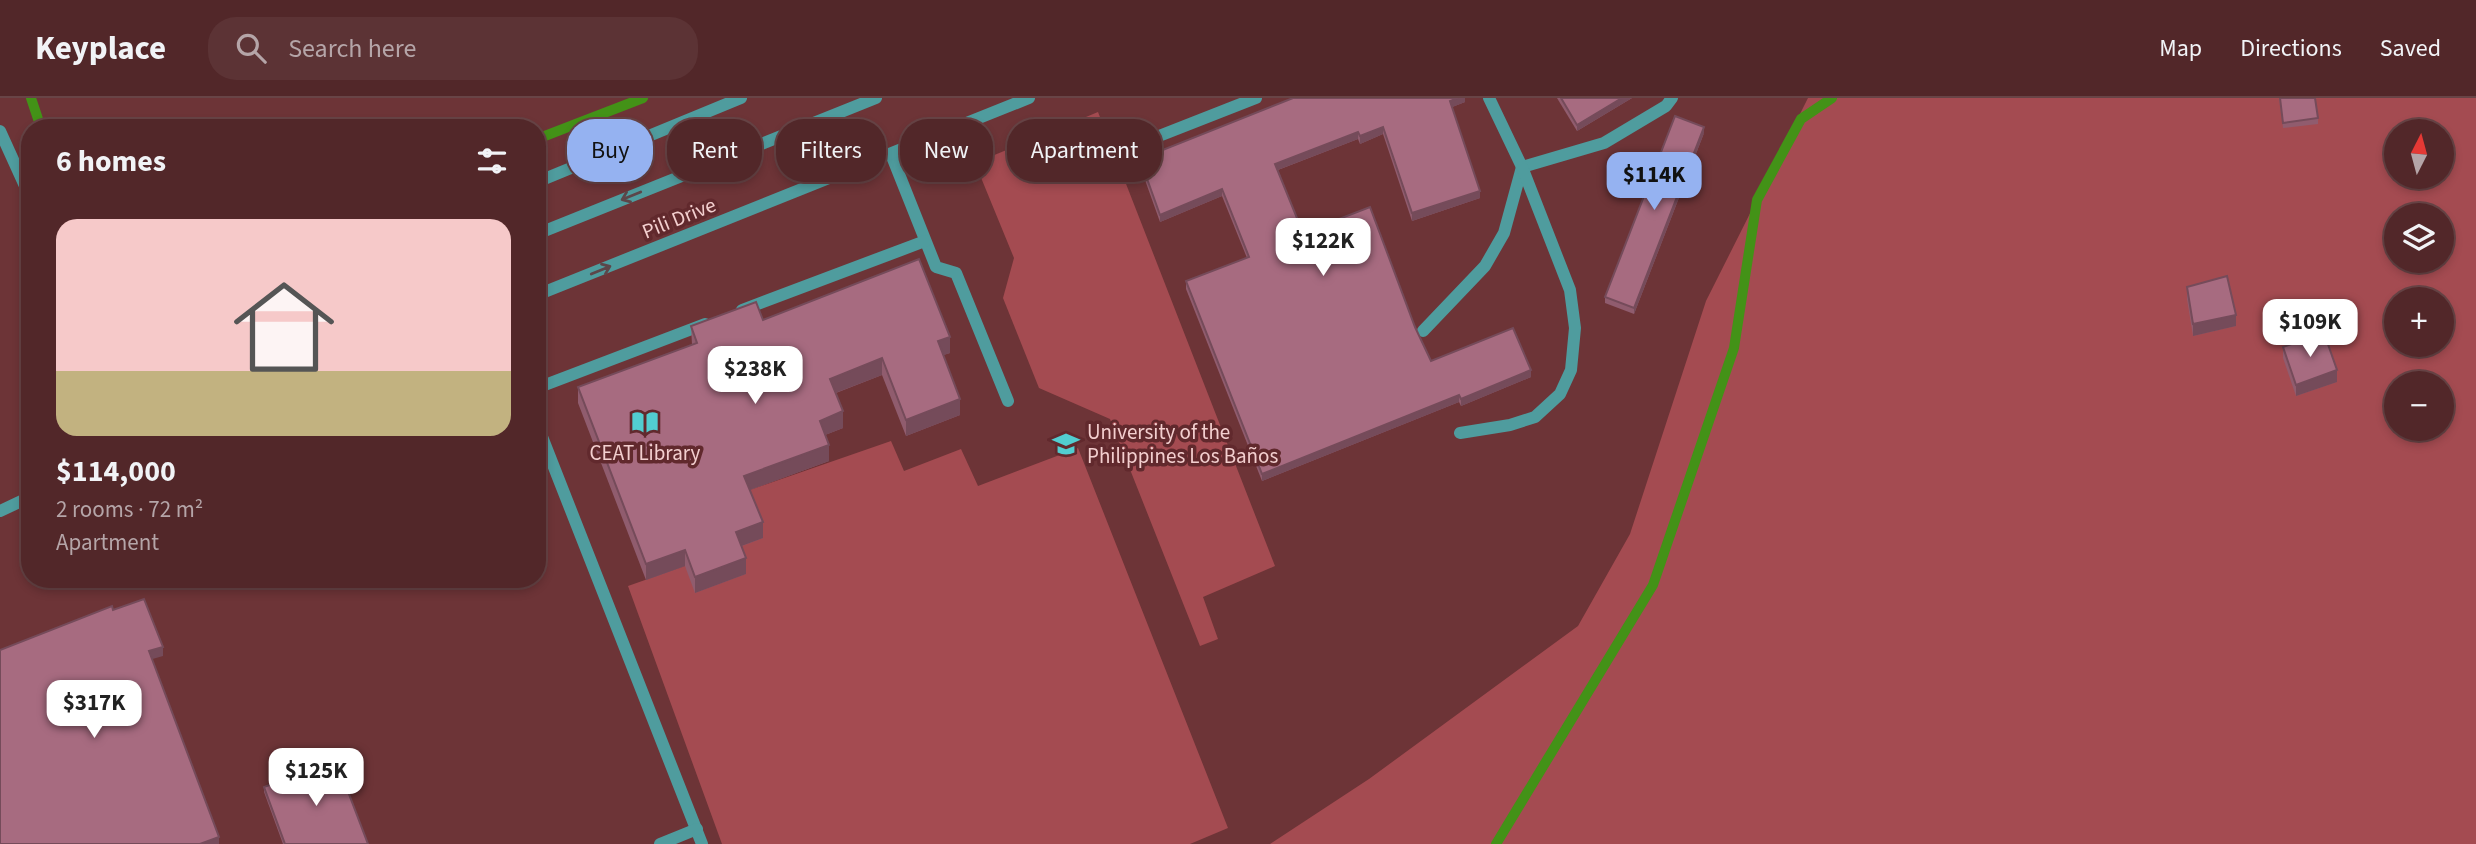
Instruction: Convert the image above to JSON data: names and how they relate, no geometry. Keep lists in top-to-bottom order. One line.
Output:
{"streets":{"street":["Pili Drive"]},"places":{"library":["CEAT Library"],"school or university":["University of the Philippines Los Baños"]},"north":"top","page":{"header":"Keyplace","search":"Search here","nav":["Map","Directions","Saved"],"map_buttons":["+","−"],"chip":["Buy","Rent","Filters","New","Apartment"],"heading":"6 homes","price":["$114K","$122K","$109K","$238K","$317K","$125K"],"list":[{"name":"$114,000","note":"2 rooms · 72 m² · Apartment"}]}}
